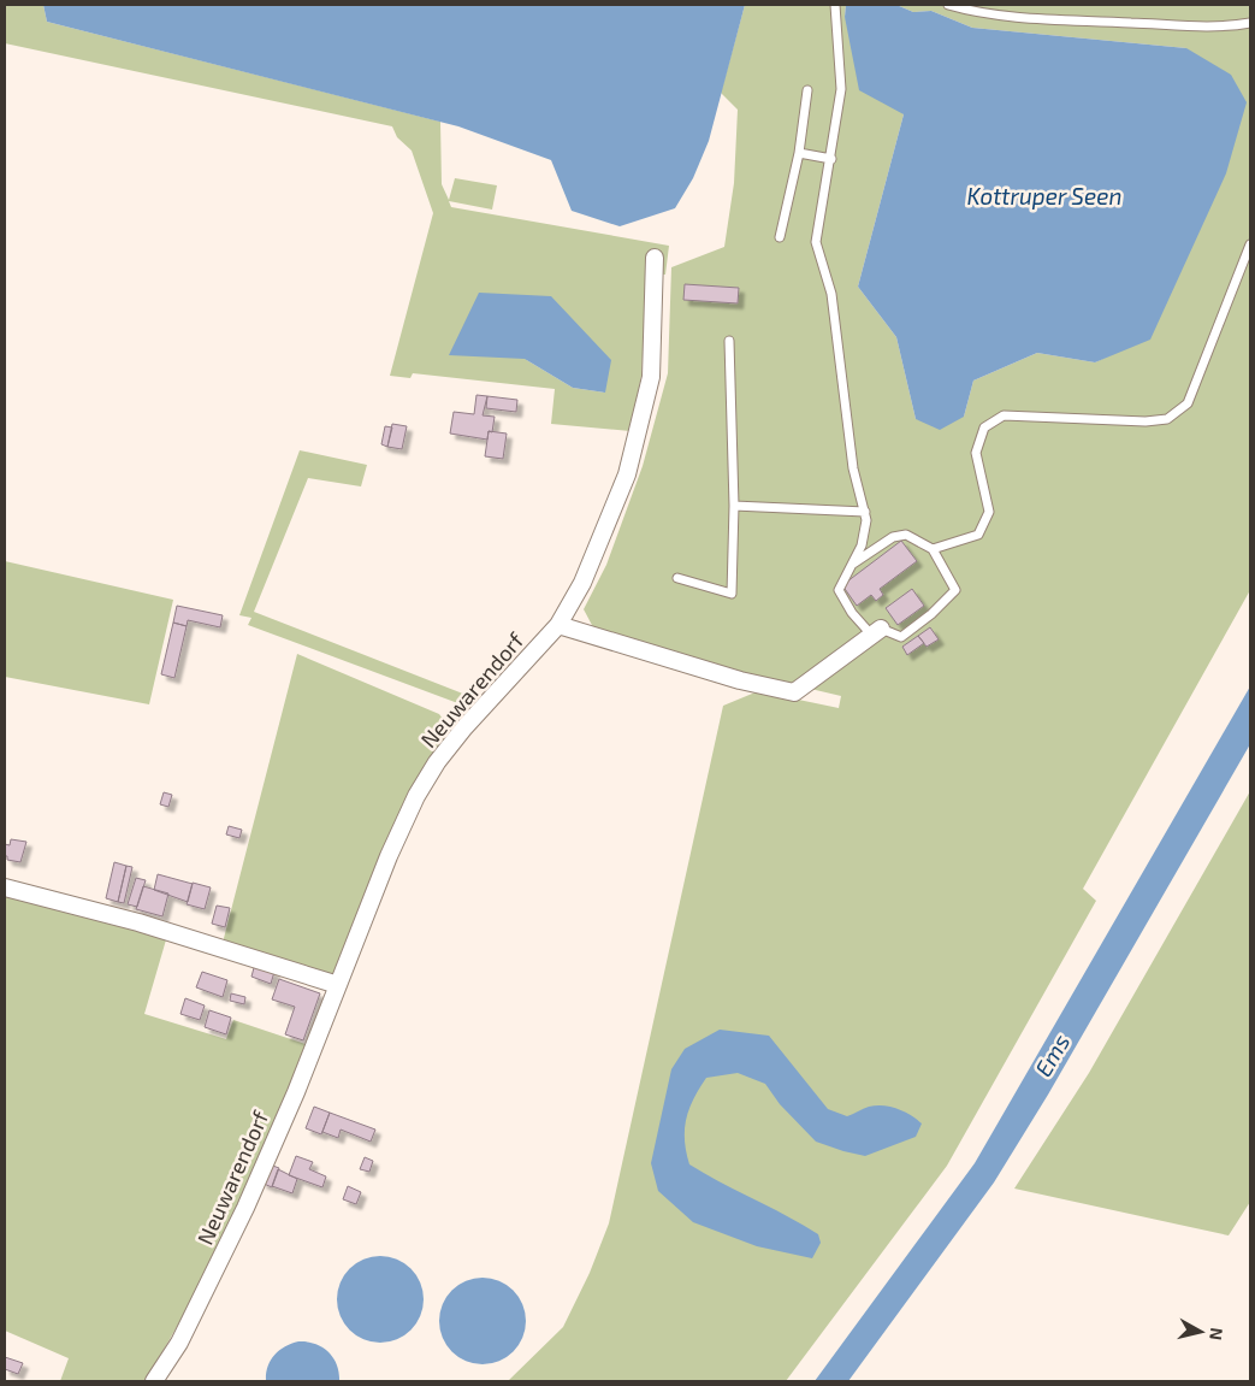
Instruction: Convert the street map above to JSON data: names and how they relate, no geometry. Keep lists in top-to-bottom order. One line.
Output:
{"streets":{"street":["Neuwarendorf"]},"water":["Kottruper Seen","Ems"],"north":"right"}
